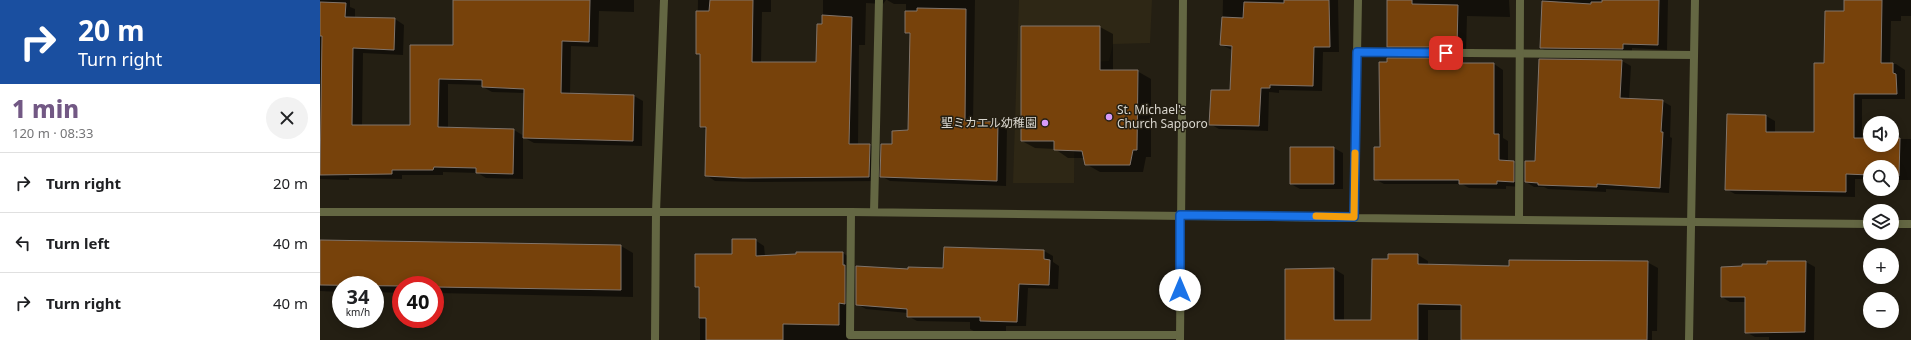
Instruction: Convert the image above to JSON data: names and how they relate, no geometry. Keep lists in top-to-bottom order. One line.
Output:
{"places":["St. Michael's Church Sapporo","聖ミカエル幼稚園"],"page":{"turn":["20 m","Turn right"],"heading":["1 min","120 m · 08:33"],"map_buttons":["+","−"],"list":[{"name":"Turn right","value":"20 m"},{"name":"Turn left","value":"40 m"},{"name":"Turn right","value":"40 m"}],"speed":"34 km/h","limit":"40"}}
